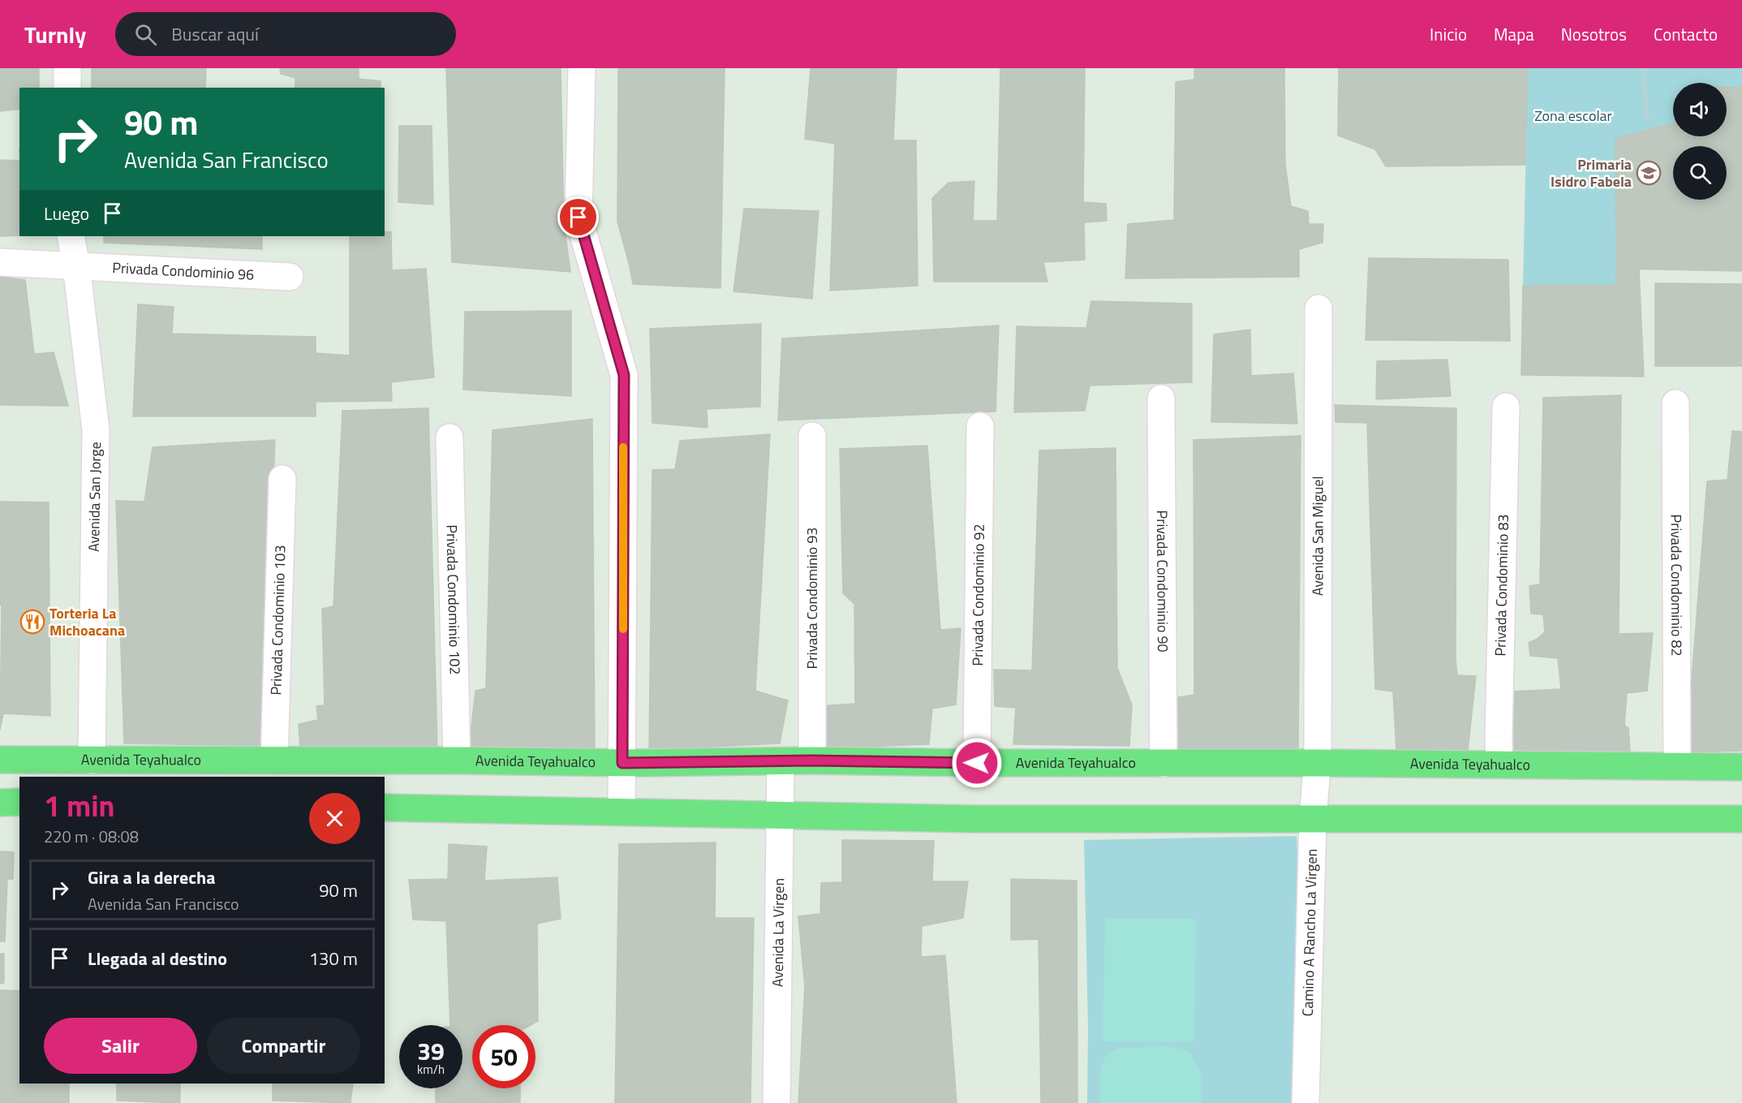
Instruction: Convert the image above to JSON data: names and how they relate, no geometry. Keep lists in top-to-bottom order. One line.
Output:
{"streets":{"main road":["Avenida Teyahualco"],"street":["Privada Condominio 96","Avenida San Jorge","Avenida San Miguel","Privada Condominio 90","Privada Condominio 82","Privada Condominio 83","Privada Condominio 92","Privada Condominio 93","Privada Condominio 102","Privada Condominio 103","Avenida La Virgen","Camino A Rancho La Virgen"]},"crossings":[["Privada Condominio 96","Avenida San Jorge"],["Avenida San Jorge","Avenida Teyahualco"],["Avenida San Miguel","Avenida Teyahualco"],["Avenida San Miguel","Camino A Rancho La Virgen"],["Privada Condominio 90","Avenida Teyahualco"],["Privada Condominio 82","Avenida Teyahualco"],["Privada Condominio 83","Avenida Teyahualco"],["Privada Condominio 92","Avenida Teyahualco"],["Privada Condominio 93","Avenida Teyahualco"],["Privada Condominio 102","Avenida Teyahualco"],["Privada Condominio 103","Avenida Teyahualco"],["Avenida Teyahualco","Avenida La Virgen"],["Avenida Teyahualco","Camino A Rancho La Virgen"]],"parks":["Zona escolar"],"places":{"school or university":["Primaria Isidro Fabela"],"restaurant":["Torteria La Michoacana"]},"page":{"header":"Turnly","search":"Buscar aquí","nav":["Inicio","Mapa","Nosotros","Contacto"],"turn":["90 m","Avenida San Francisco"],"then":"Luego","heading":["1 min","220 m · 08:08"],"list":[{"name":"Gira a la derecha","note":"Avenida San Francisco","value":"90 m"},{"name":"Llegada al destino","value":"130 m"}],"buttons":["Salir","Compartir"],"speed":"39 km/h","limit":"50"}}
